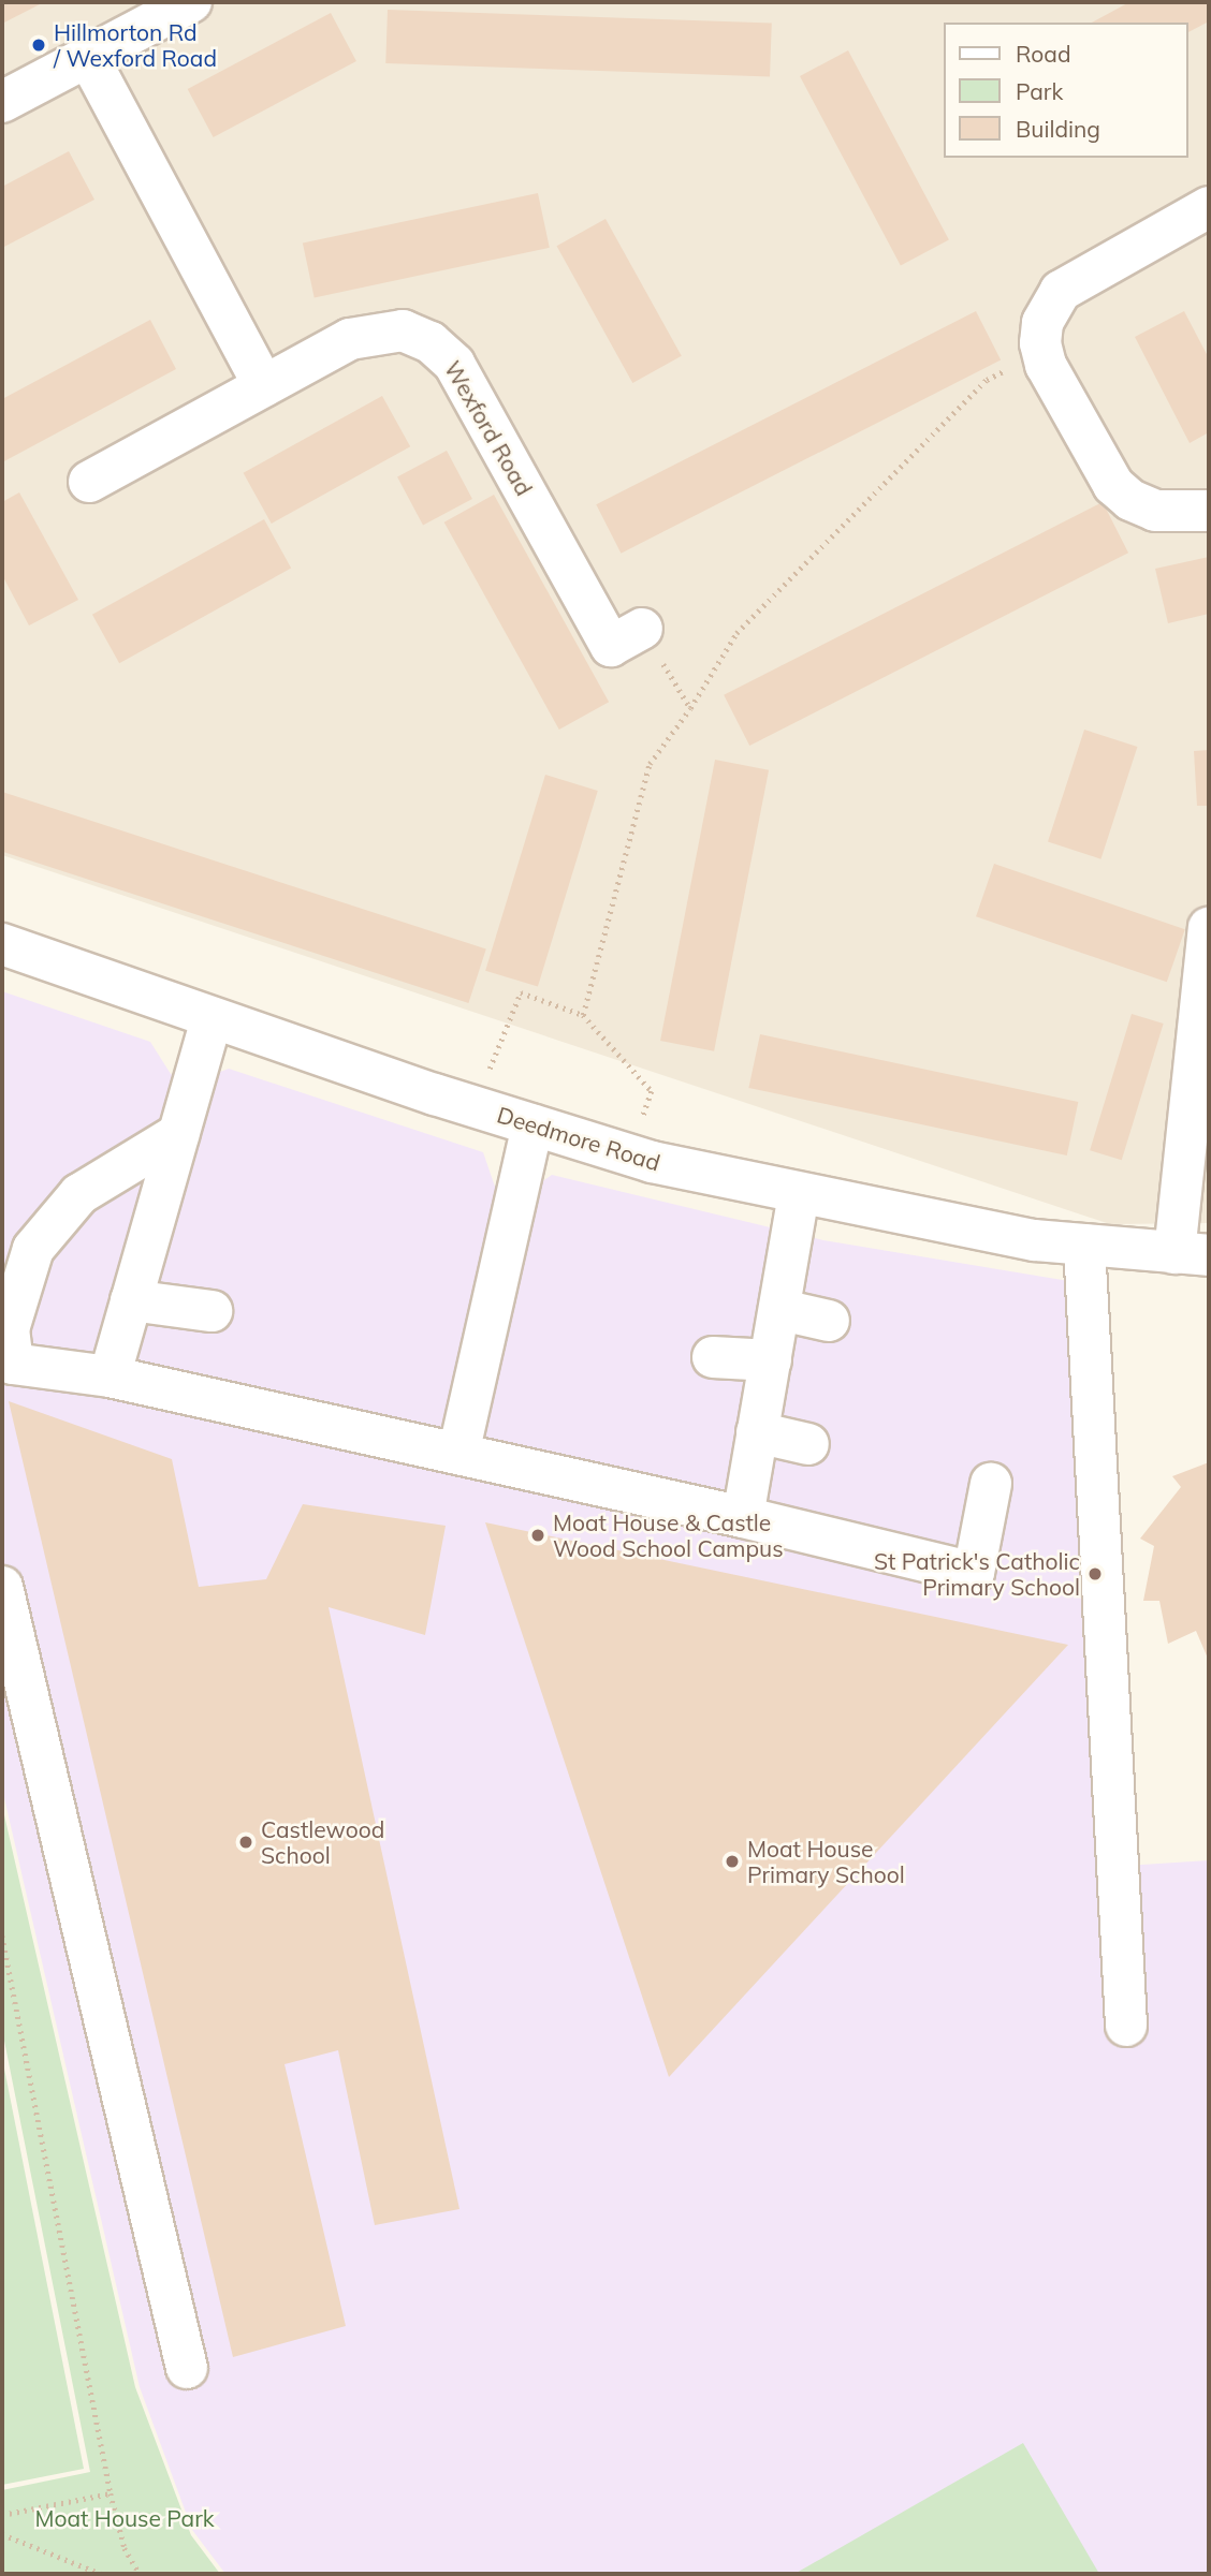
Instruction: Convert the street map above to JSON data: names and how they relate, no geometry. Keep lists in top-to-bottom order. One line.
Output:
{"streets":{"street":["Wexford Road","Deedmore Road"]},"parks":["Moat House Park"],"places":["Hillmorton Rd / Wexford Road","Moat House & Castle Wood School Campus","St Patrick's Catholic Primary School","Castlewood School","Moat House Primary School"],"legend":["Road","Park","Building"]}
